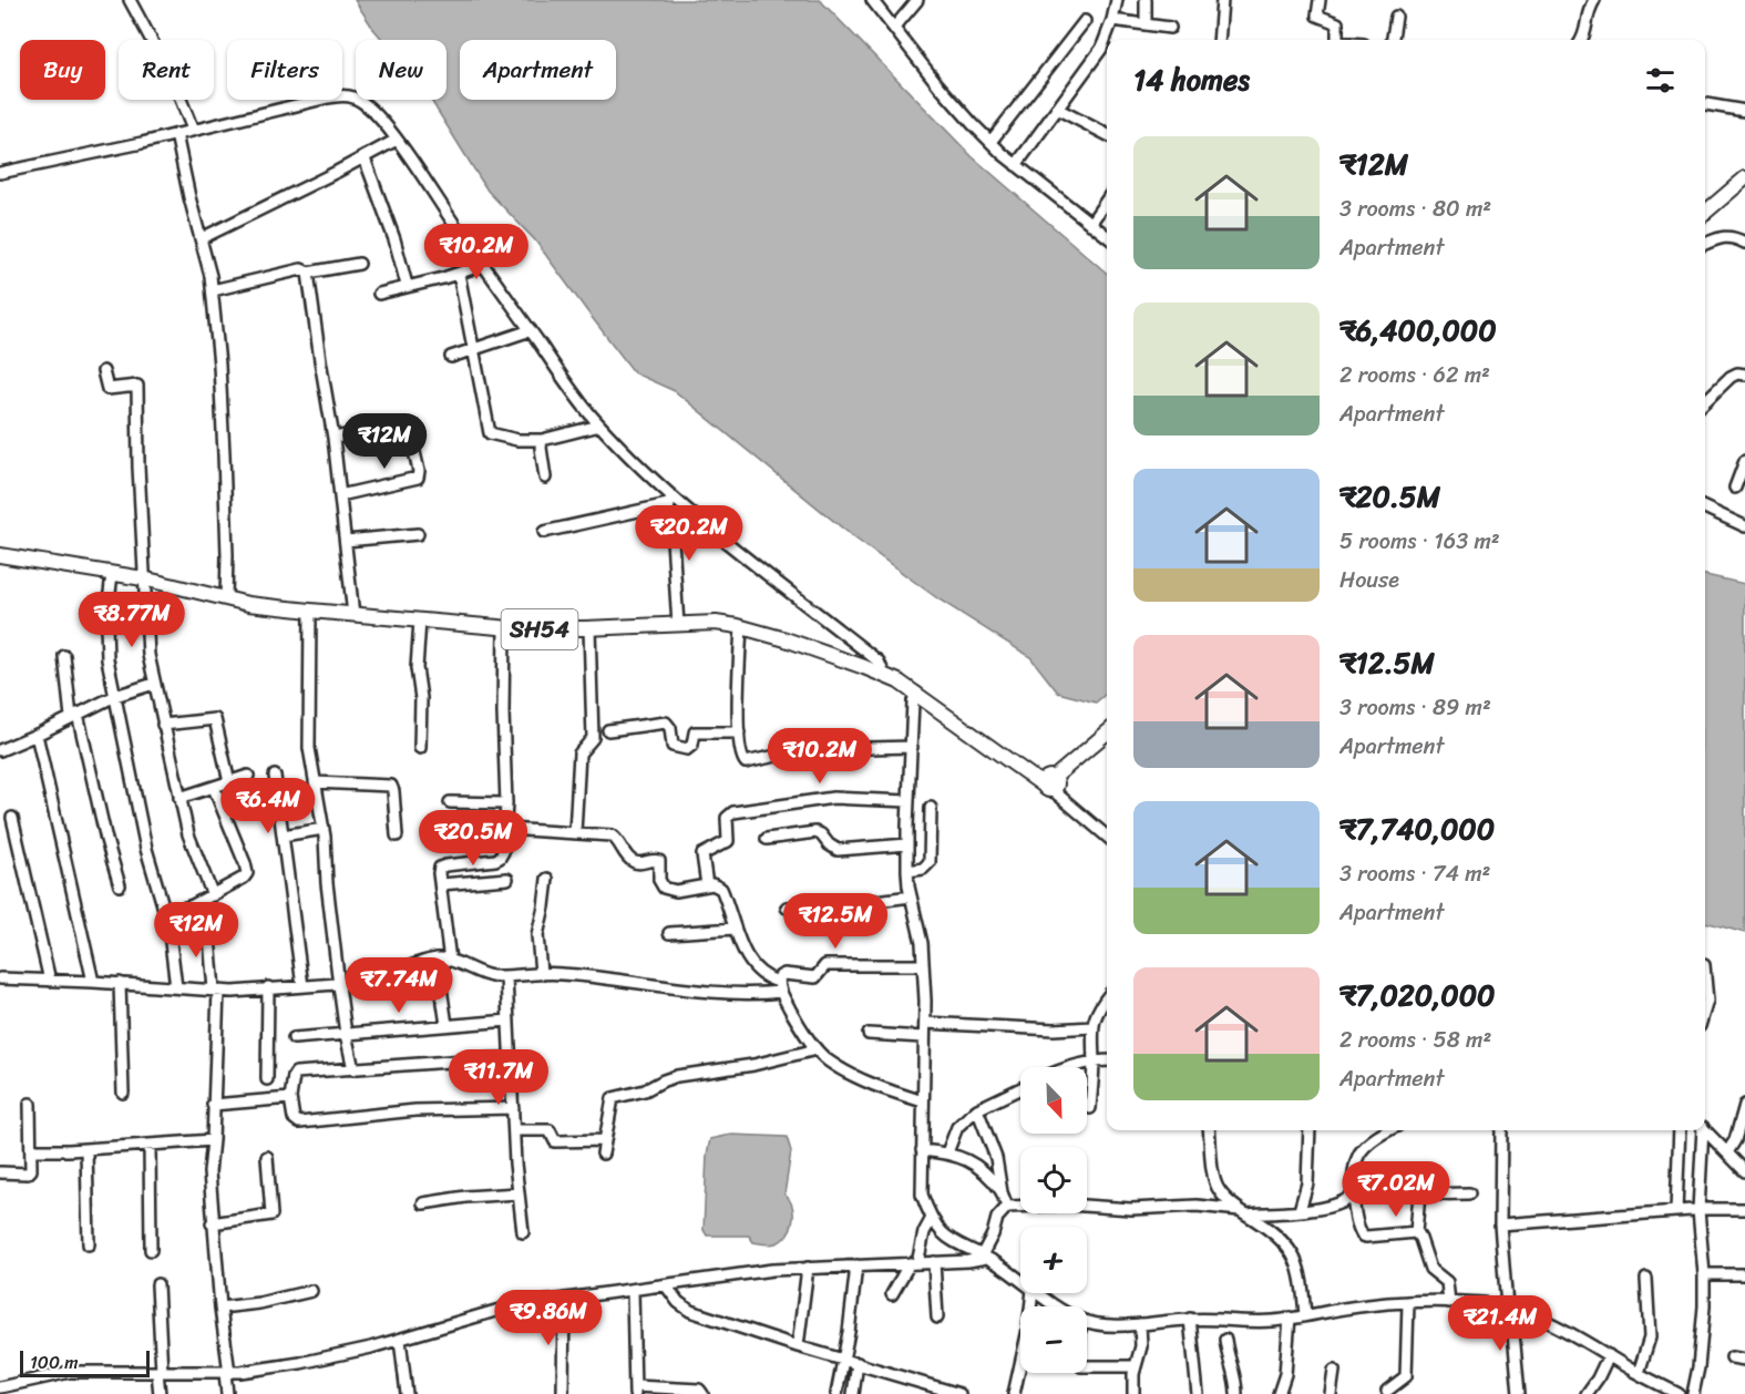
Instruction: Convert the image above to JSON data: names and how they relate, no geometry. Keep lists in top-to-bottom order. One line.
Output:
{"streets":{"main road":["SH54"]},"scale_bar":"100 m","north":"bottom right","page":{"chip":["Buy","Rent","Filters","New","Apartment"],"heading":"14 homes","list":[{"name":"₹12M","note":"3 rooms · 80 m² · Apartment"},{"name":"₹6,400,000","note":"2 rooms · 62 m² · Apartment"},{"name":"₹20.5M","note":"5 rooms · 163 m² · House"},{"name":"₹12.5M","note":"3 rooms · 89 m² · Apartment"},{"name":"₹7,740,000","note":"3 rooms · 74 m² · Apartment"},{"name":"₹7,020,000","note":"2 rooms · 58 m² · Apartment"}],"price":["₹10.2M","₹12M","₹20.2M","₹8.77M","₹10.2M","₹6.4M","₹20.5M","₹12.5M","₹12M","₹7.74M","₹11.7M","₹7.02M","₹9.86M","₹21.4M"],"map_buttons":["+","−"],"scale":"100 m"}}
